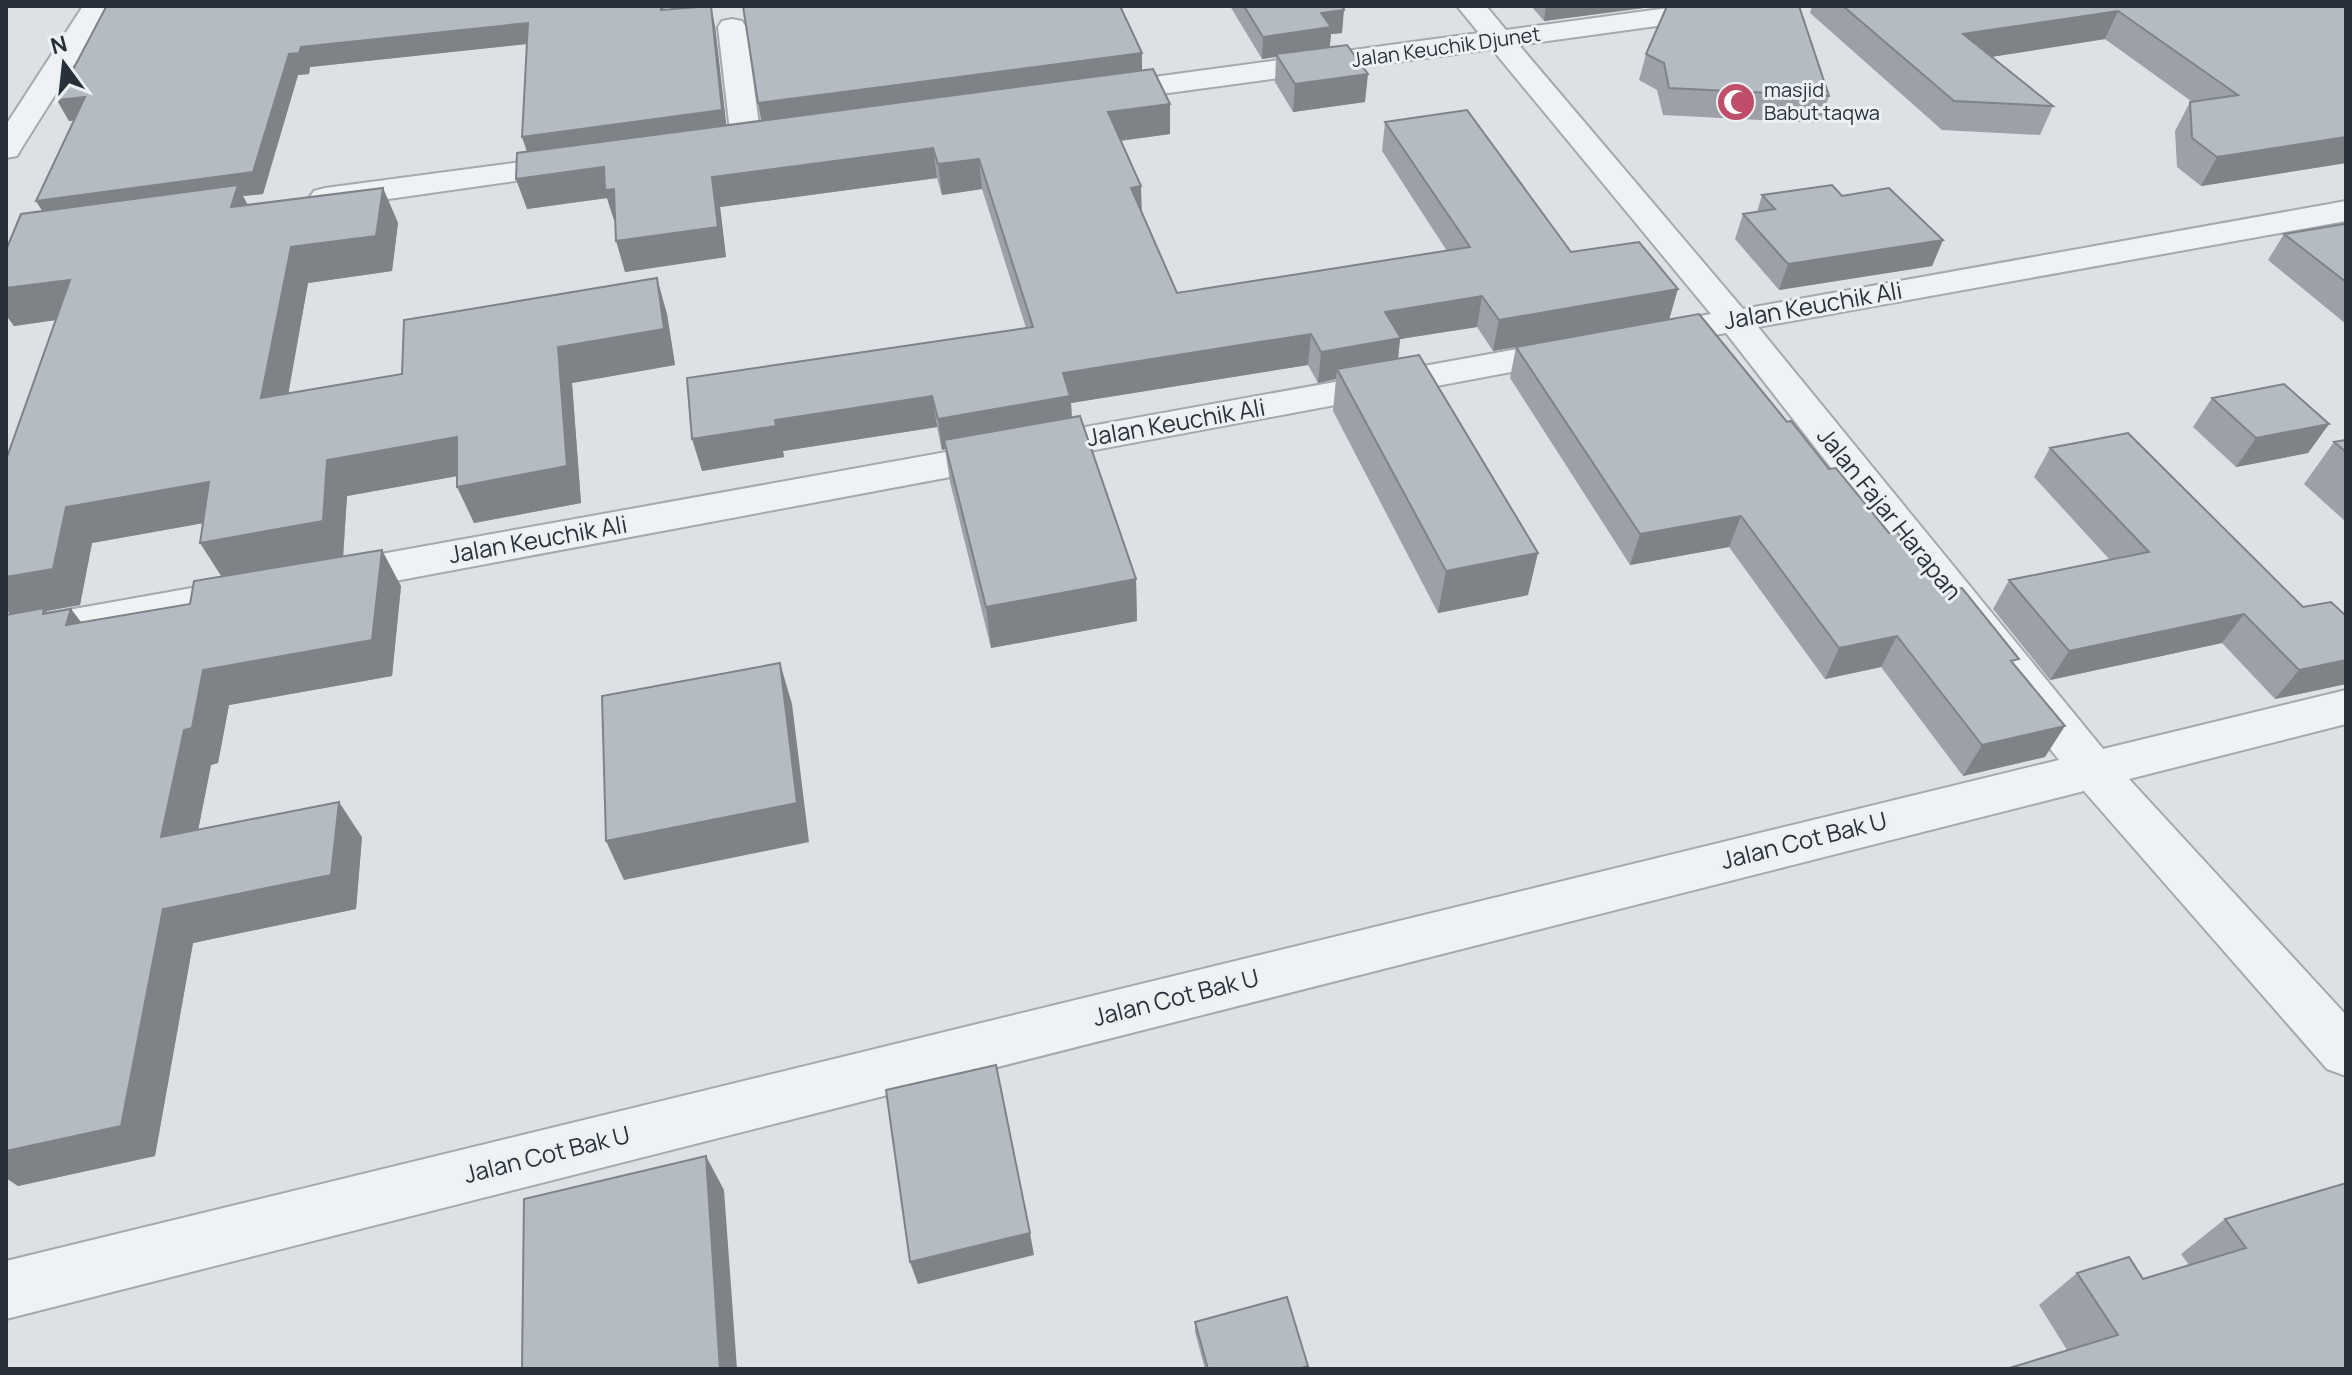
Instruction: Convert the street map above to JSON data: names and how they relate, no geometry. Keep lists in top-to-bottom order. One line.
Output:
{"streets":{"street":["Jalan Keuchik Djunet","Jalan Keuchik Ali","Jalan Fajar Harapan","Jalan Cot Bak U"]},"crossings":[["Jalan Keuchik Djunet","Jalan Fajar Harapan"],["Jalan Keuchik Ali","Jalan Fajar Harapan"],["Jalan Fajar Harapan","Jalan Cot Bak U"]],"places":{"mosque":["masjid Babut taqwa"]},"north":"top"}
